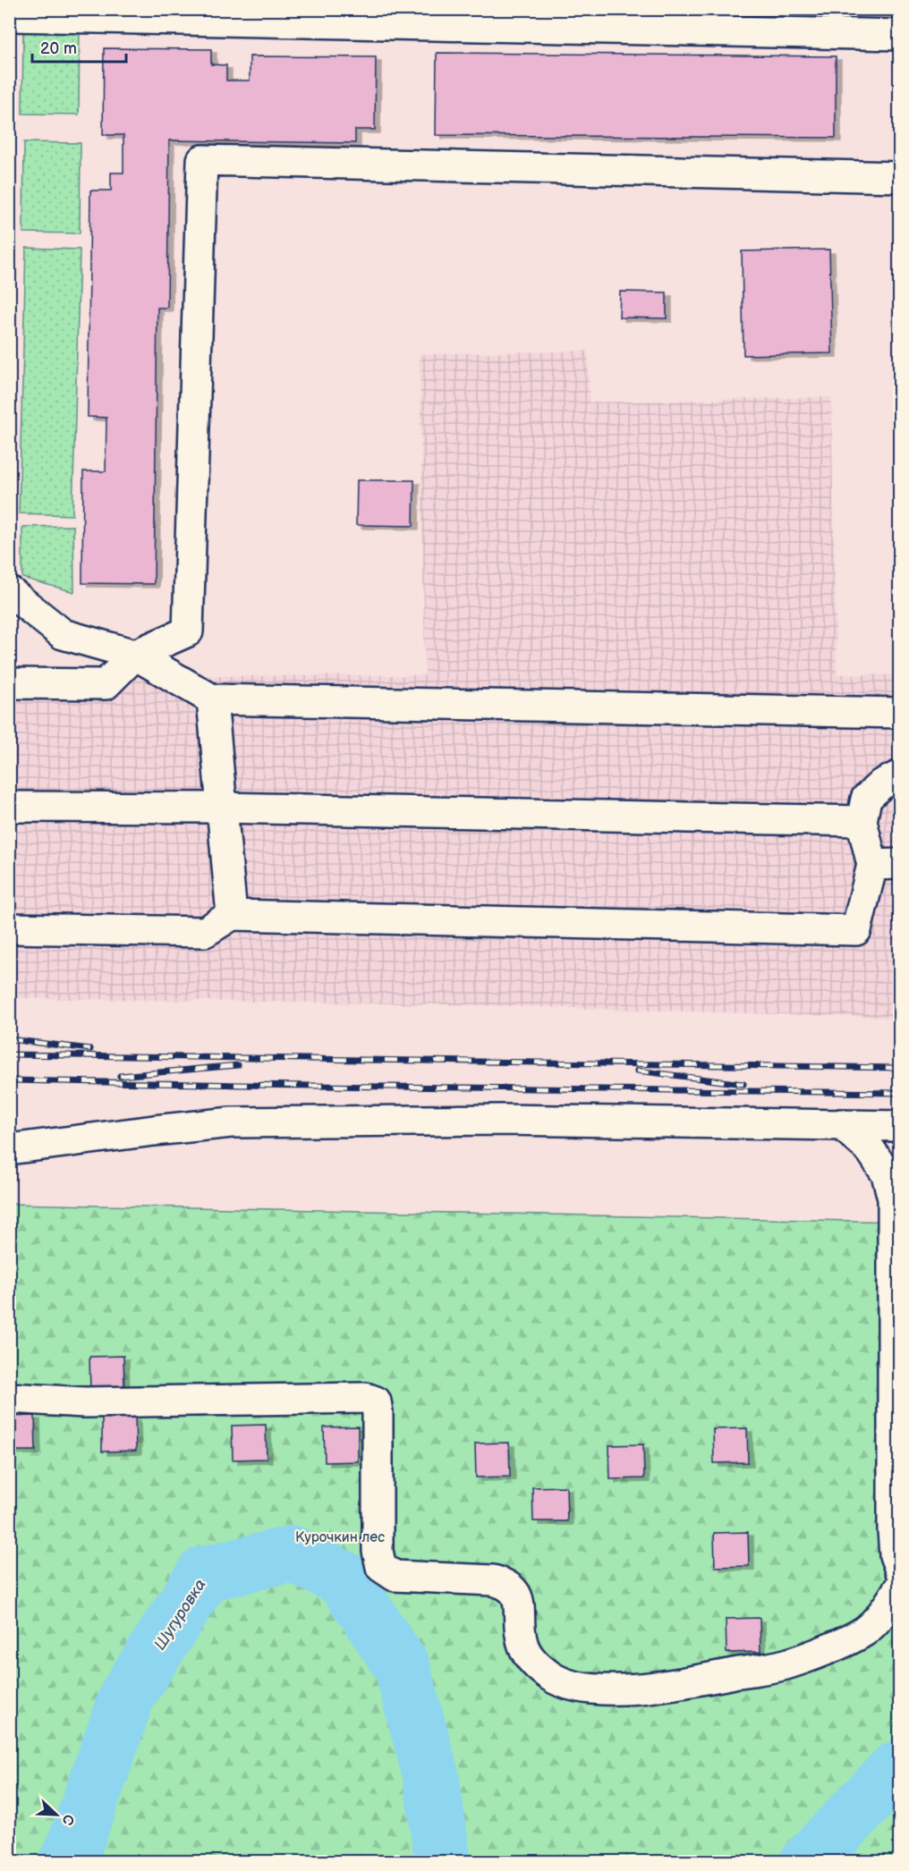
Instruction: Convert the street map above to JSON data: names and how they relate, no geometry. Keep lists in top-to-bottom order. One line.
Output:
{"water":["Шугуровка"],"parks":["Курочкин лес"],"scale_bar":"20 m","north":"bottom right"}
